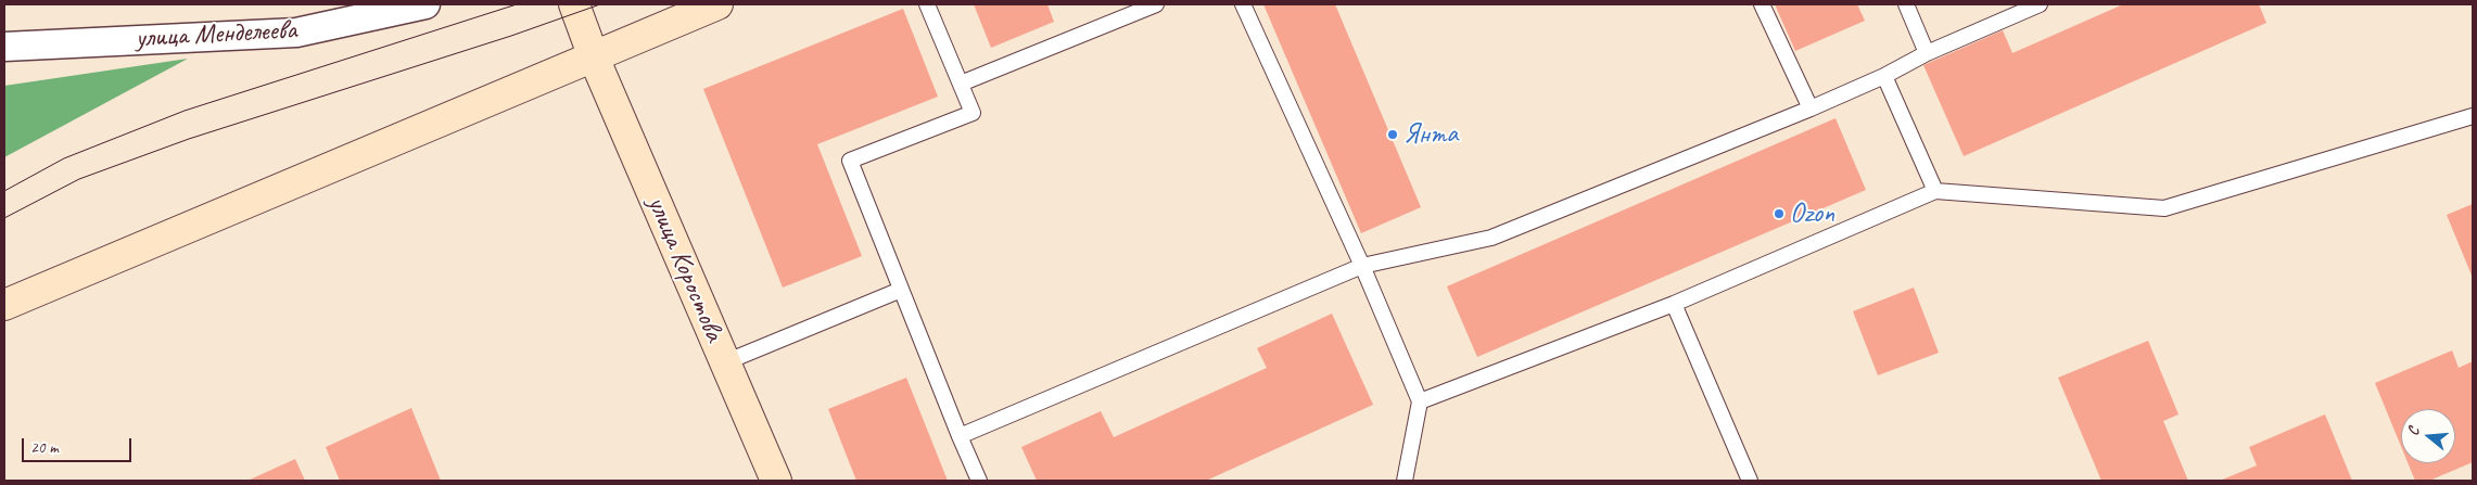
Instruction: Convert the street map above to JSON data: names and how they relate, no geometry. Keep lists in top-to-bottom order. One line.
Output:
{"streets":{"main road":["улица Коростова"],"street":["улица Менделеева"]},"places":["Янта","Ozon"],"scale_bar":"20 m","north":"left"}
